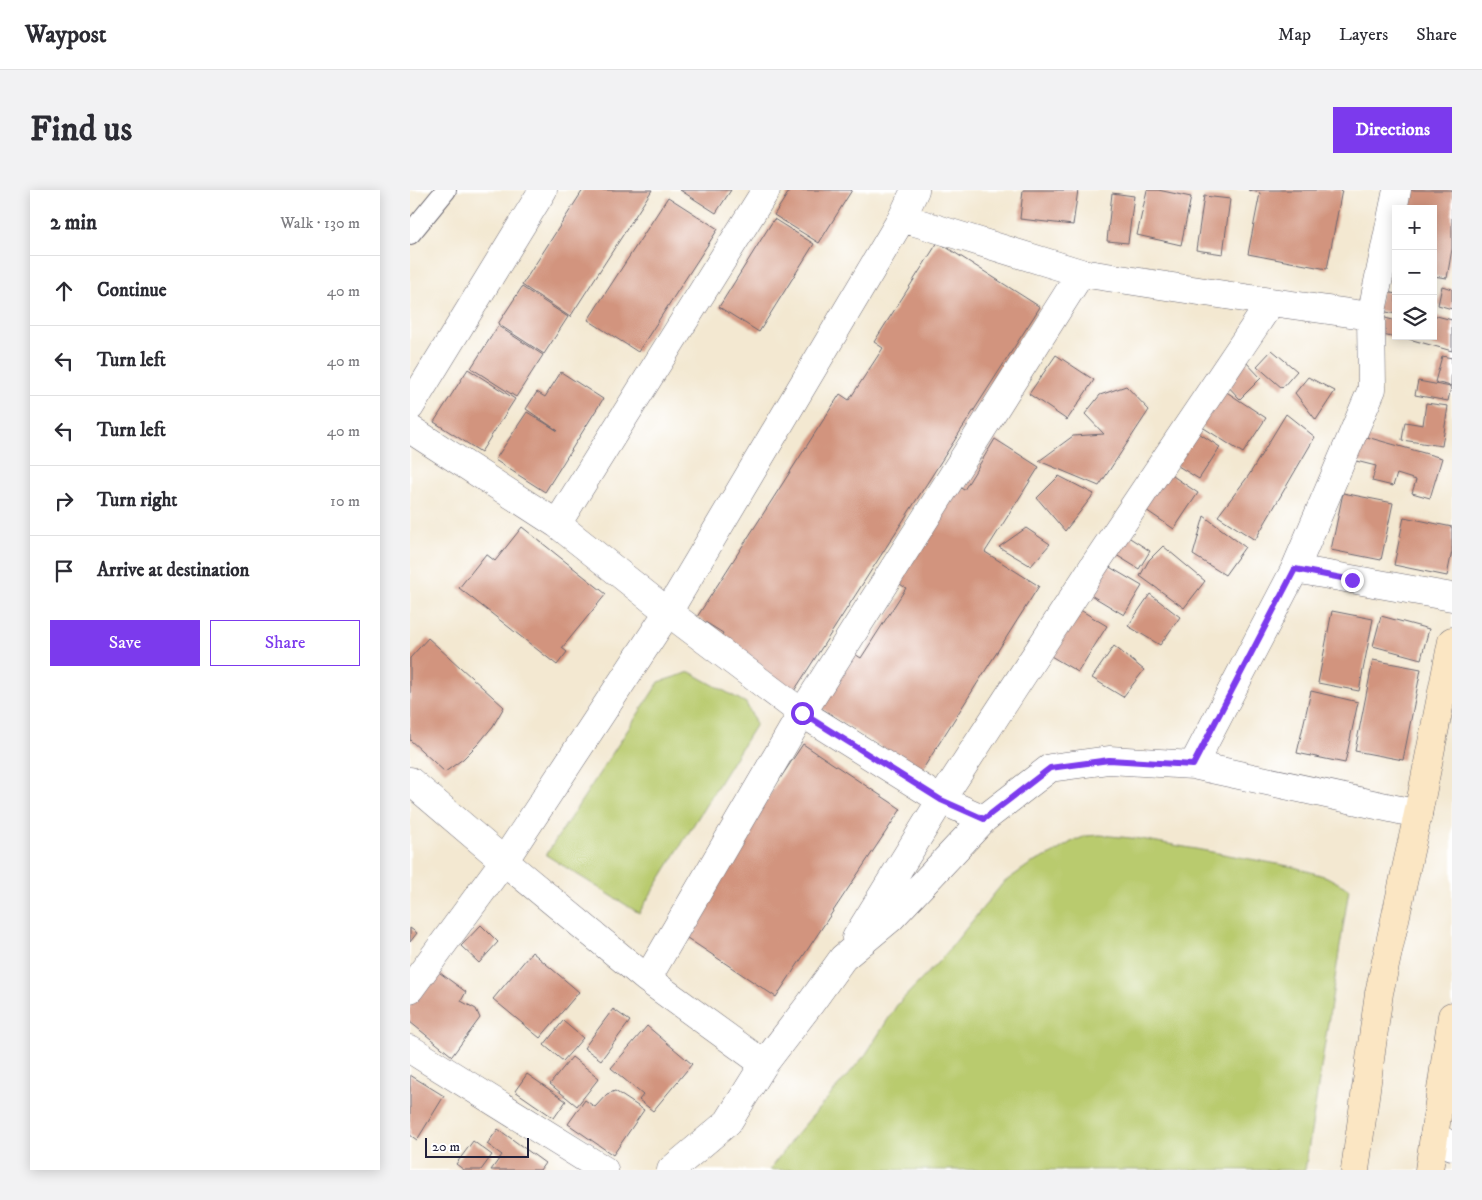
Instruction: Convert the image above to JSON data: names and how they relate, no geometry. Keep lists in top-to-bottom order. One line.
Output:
{"scale_bar":"20 m","page":{"header":"Waypost","nav":["Map","Layers","Share"],"buttons":["Directions",["Save","Share"]],"title":"Find us","heading":["2 min","Walk · 130 m"],"map_buttons":["+","−"],"list":[["Continue","40 m"],["Turn left","40 m"],["Turn left","40 m"],["Turn right","10 m"],"Arrive at destination"],"scale":"20 m"}}
